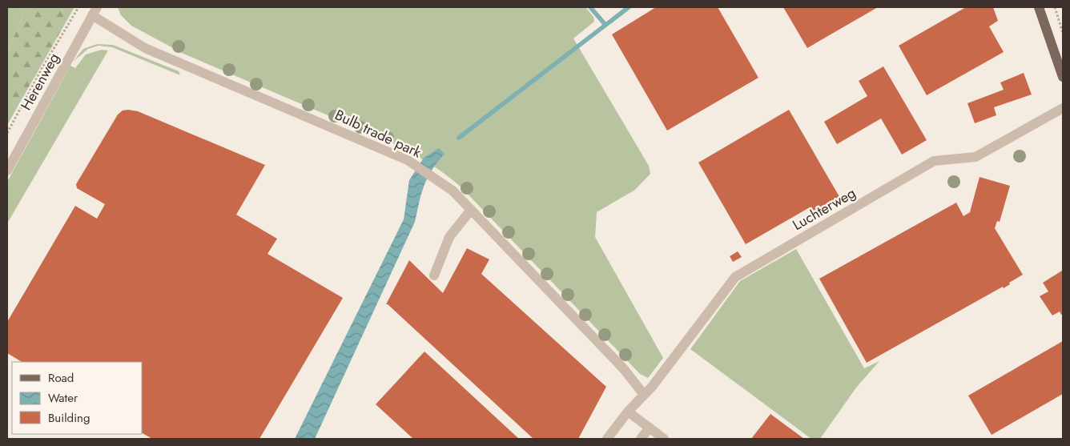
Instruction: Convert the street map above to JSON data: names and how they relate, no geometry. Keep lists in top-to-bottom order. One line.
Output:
{"streets":{"street":["Herenweg","Bulb trade park","Luchterweg"]},"crossings":[["Herenweg","Bulb trade park"],["Bulb trade park","Luchterweg"]],"legend":["Road","Water","Building"]}
